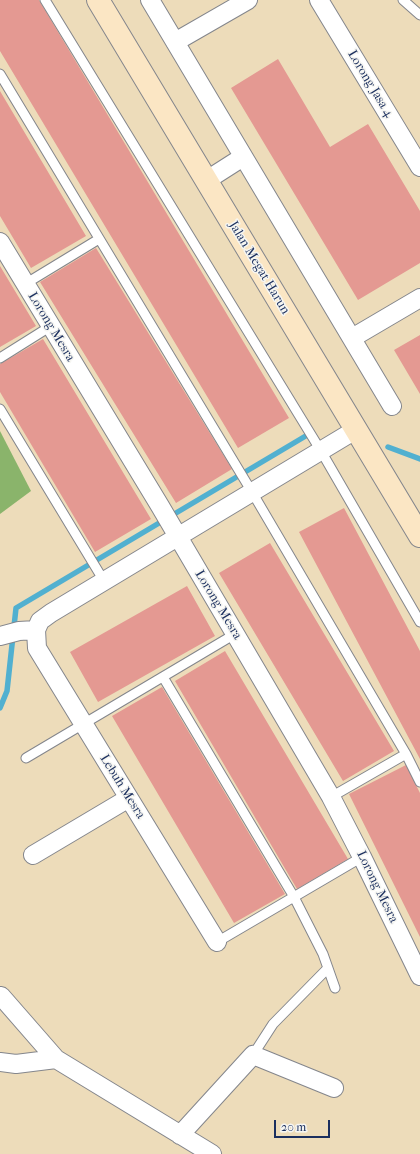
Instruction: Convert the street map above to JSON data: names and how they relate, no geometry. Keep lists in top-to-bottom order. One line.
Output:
{"streets":{"street":["Lorong Jasa 4","Jalan Megat Harun","Lorong Mesra","Lebuh Mesra"]},"scale_bar":"20 m"}
